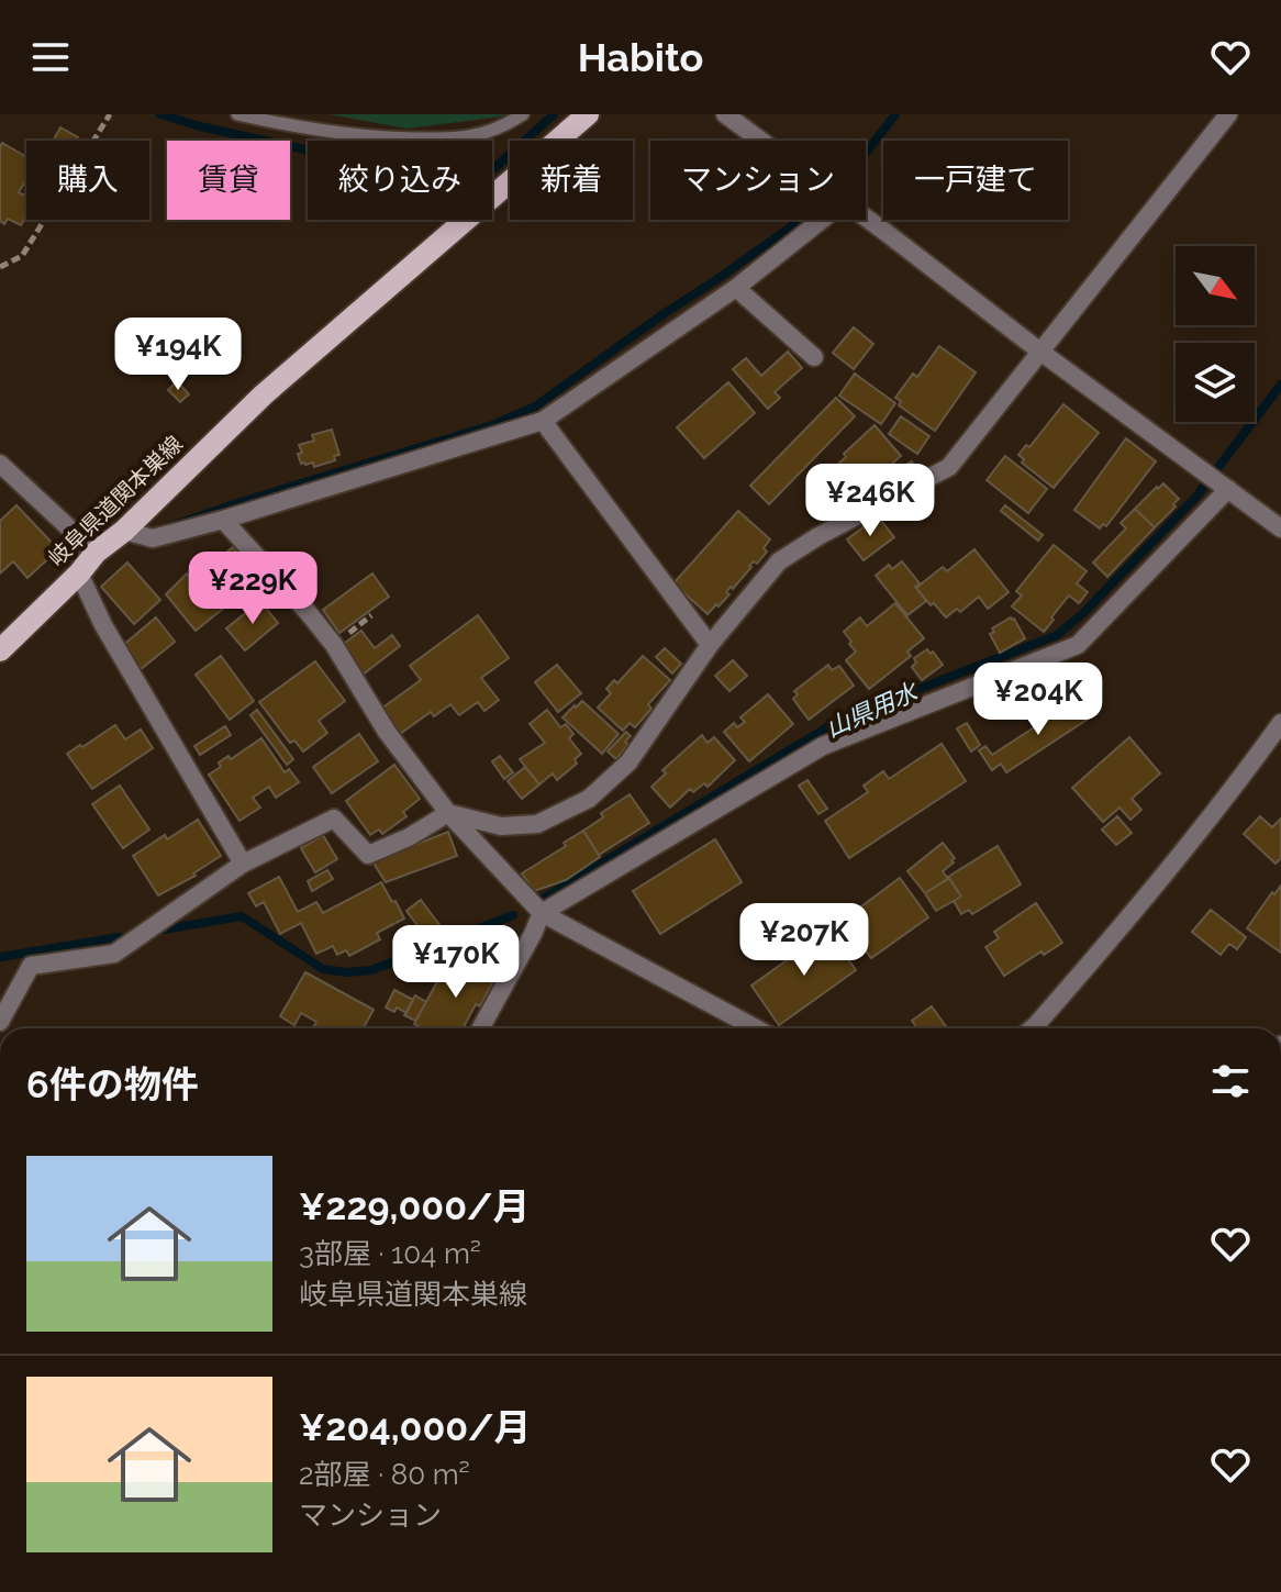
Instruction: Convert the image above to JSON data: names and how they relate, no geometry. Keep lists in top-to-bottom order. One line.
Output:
{"streets":{"main road":["岐阜県道関本巣線"]},"water":["山県用水"],"north":"bottom right","page":{"header":"Habito","chip":["購入","賃貸","絞り込み","新着","マンション","一戸建て"],"price":["¥194K","¥246K","¥229K","¥204K","¥207K","¥170K"],"heading":"6件の物件","list":[{"name":"¥229,000/月","note":"3部屋 · 104 m² · 岐阜県道関本巣線"},{"name":"¥204,000/月","note":"2部屋 · 80 m² · マンション"}]}}
